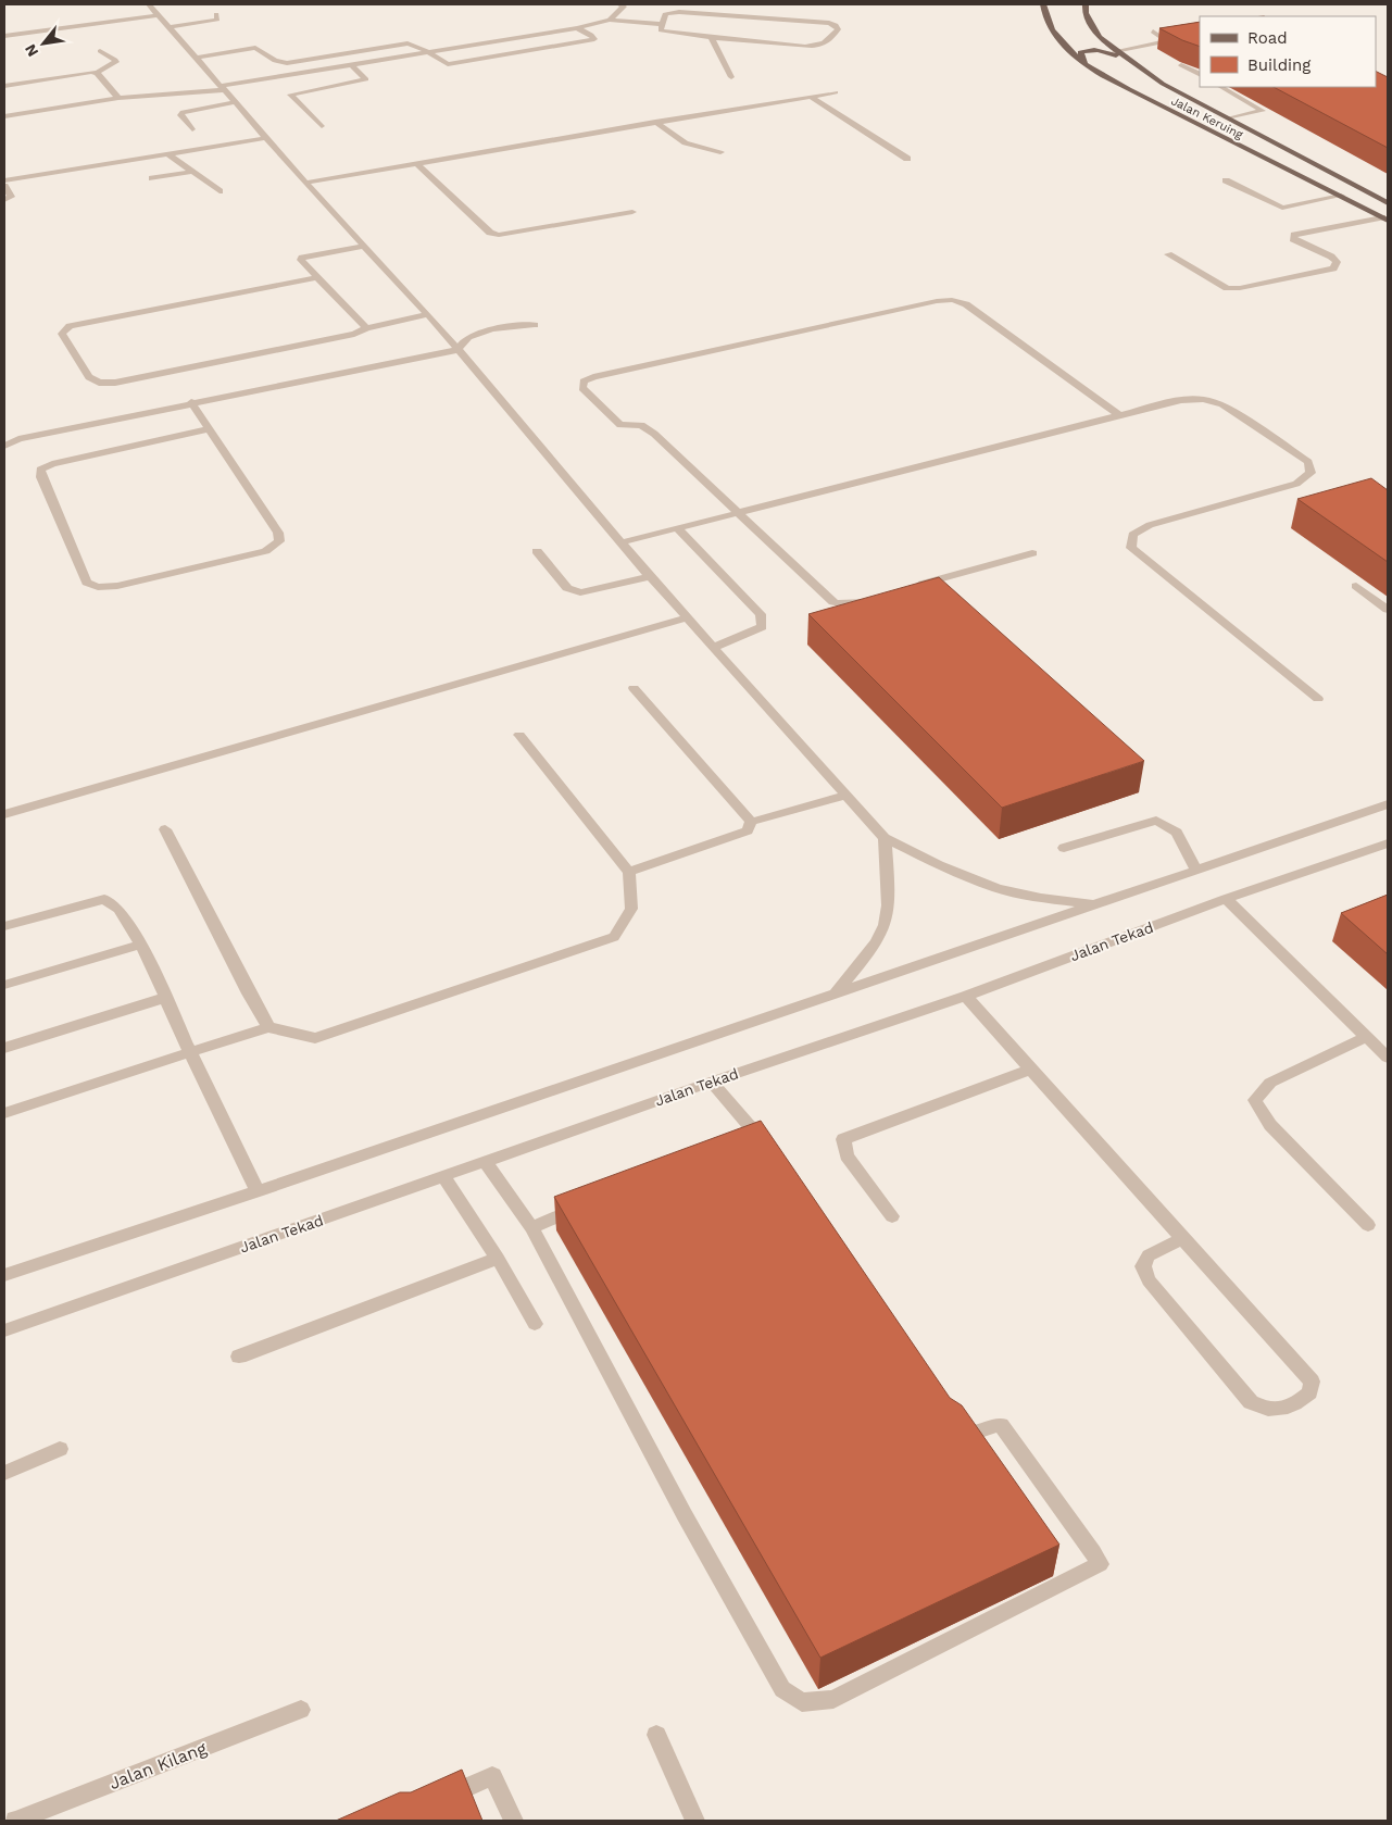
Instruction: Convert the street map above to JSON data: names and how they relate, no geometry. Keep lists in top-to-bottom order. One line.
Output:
{"streets":{"main road":["Jalan Keruing"],"street":["Jalan Tekad","Jalan Kilang"]},"legend":["Road","Building"],"north":"bottom left"}
